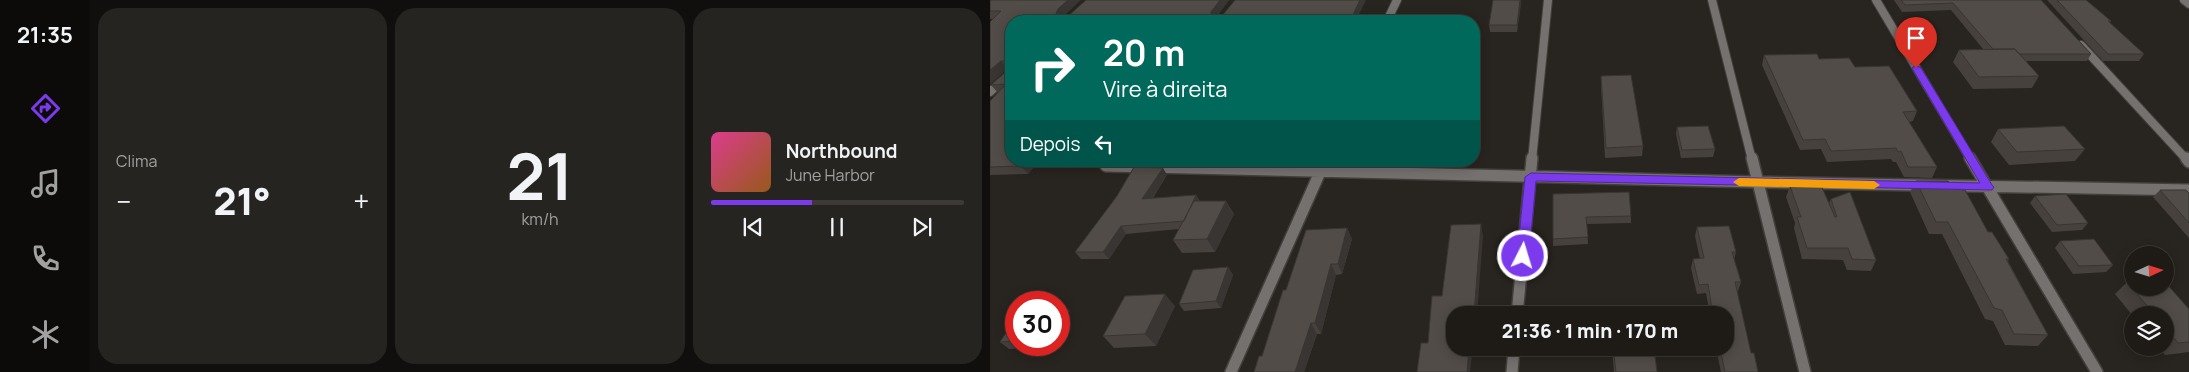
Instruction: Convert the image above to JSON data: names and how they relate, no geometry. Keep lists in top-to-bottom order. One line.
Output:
{"north":"right","page":{"tabs":"21:35","tile":["Clima",["21","km/h"]],"turn":["20 m","Vire à direita"],"then":"Depois","song":["Northbound","June Harbor"],"heat":["−","21°","+"],"limit":"30","trip":"21:36 · 1 min · 170 m"}}
